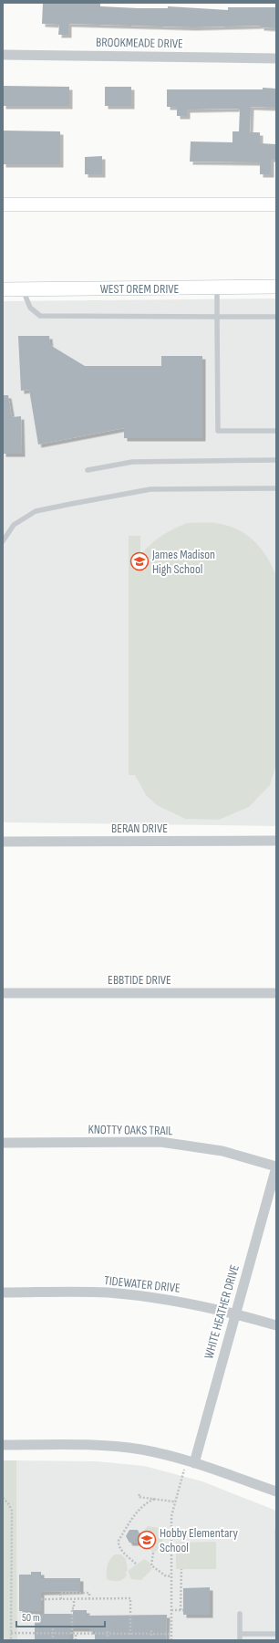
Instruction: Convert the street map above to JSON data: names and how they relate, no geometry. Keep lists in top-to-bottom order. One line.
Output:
{"streets":{"main road":["WEST OREM DRIVE"],"street":["BROOKMEADE DRIVE","BERAN DRIVE","EBBTIDE DRIVE","KNOTTY OAKS TRAIL","TIDEWATER DRIVE","WHITE HEATHER DRIVE"]},"crossings":[["KNOTTY OAKS TRAIL","WHITE HEATHER DRIVE"],["TIDEWATER DRIVE","WHITE HEATHER DRIVE"]],"places":{"school or university":["James Madison High School","Hobby Elementary School"]},"scale_bar":"50 m"}
